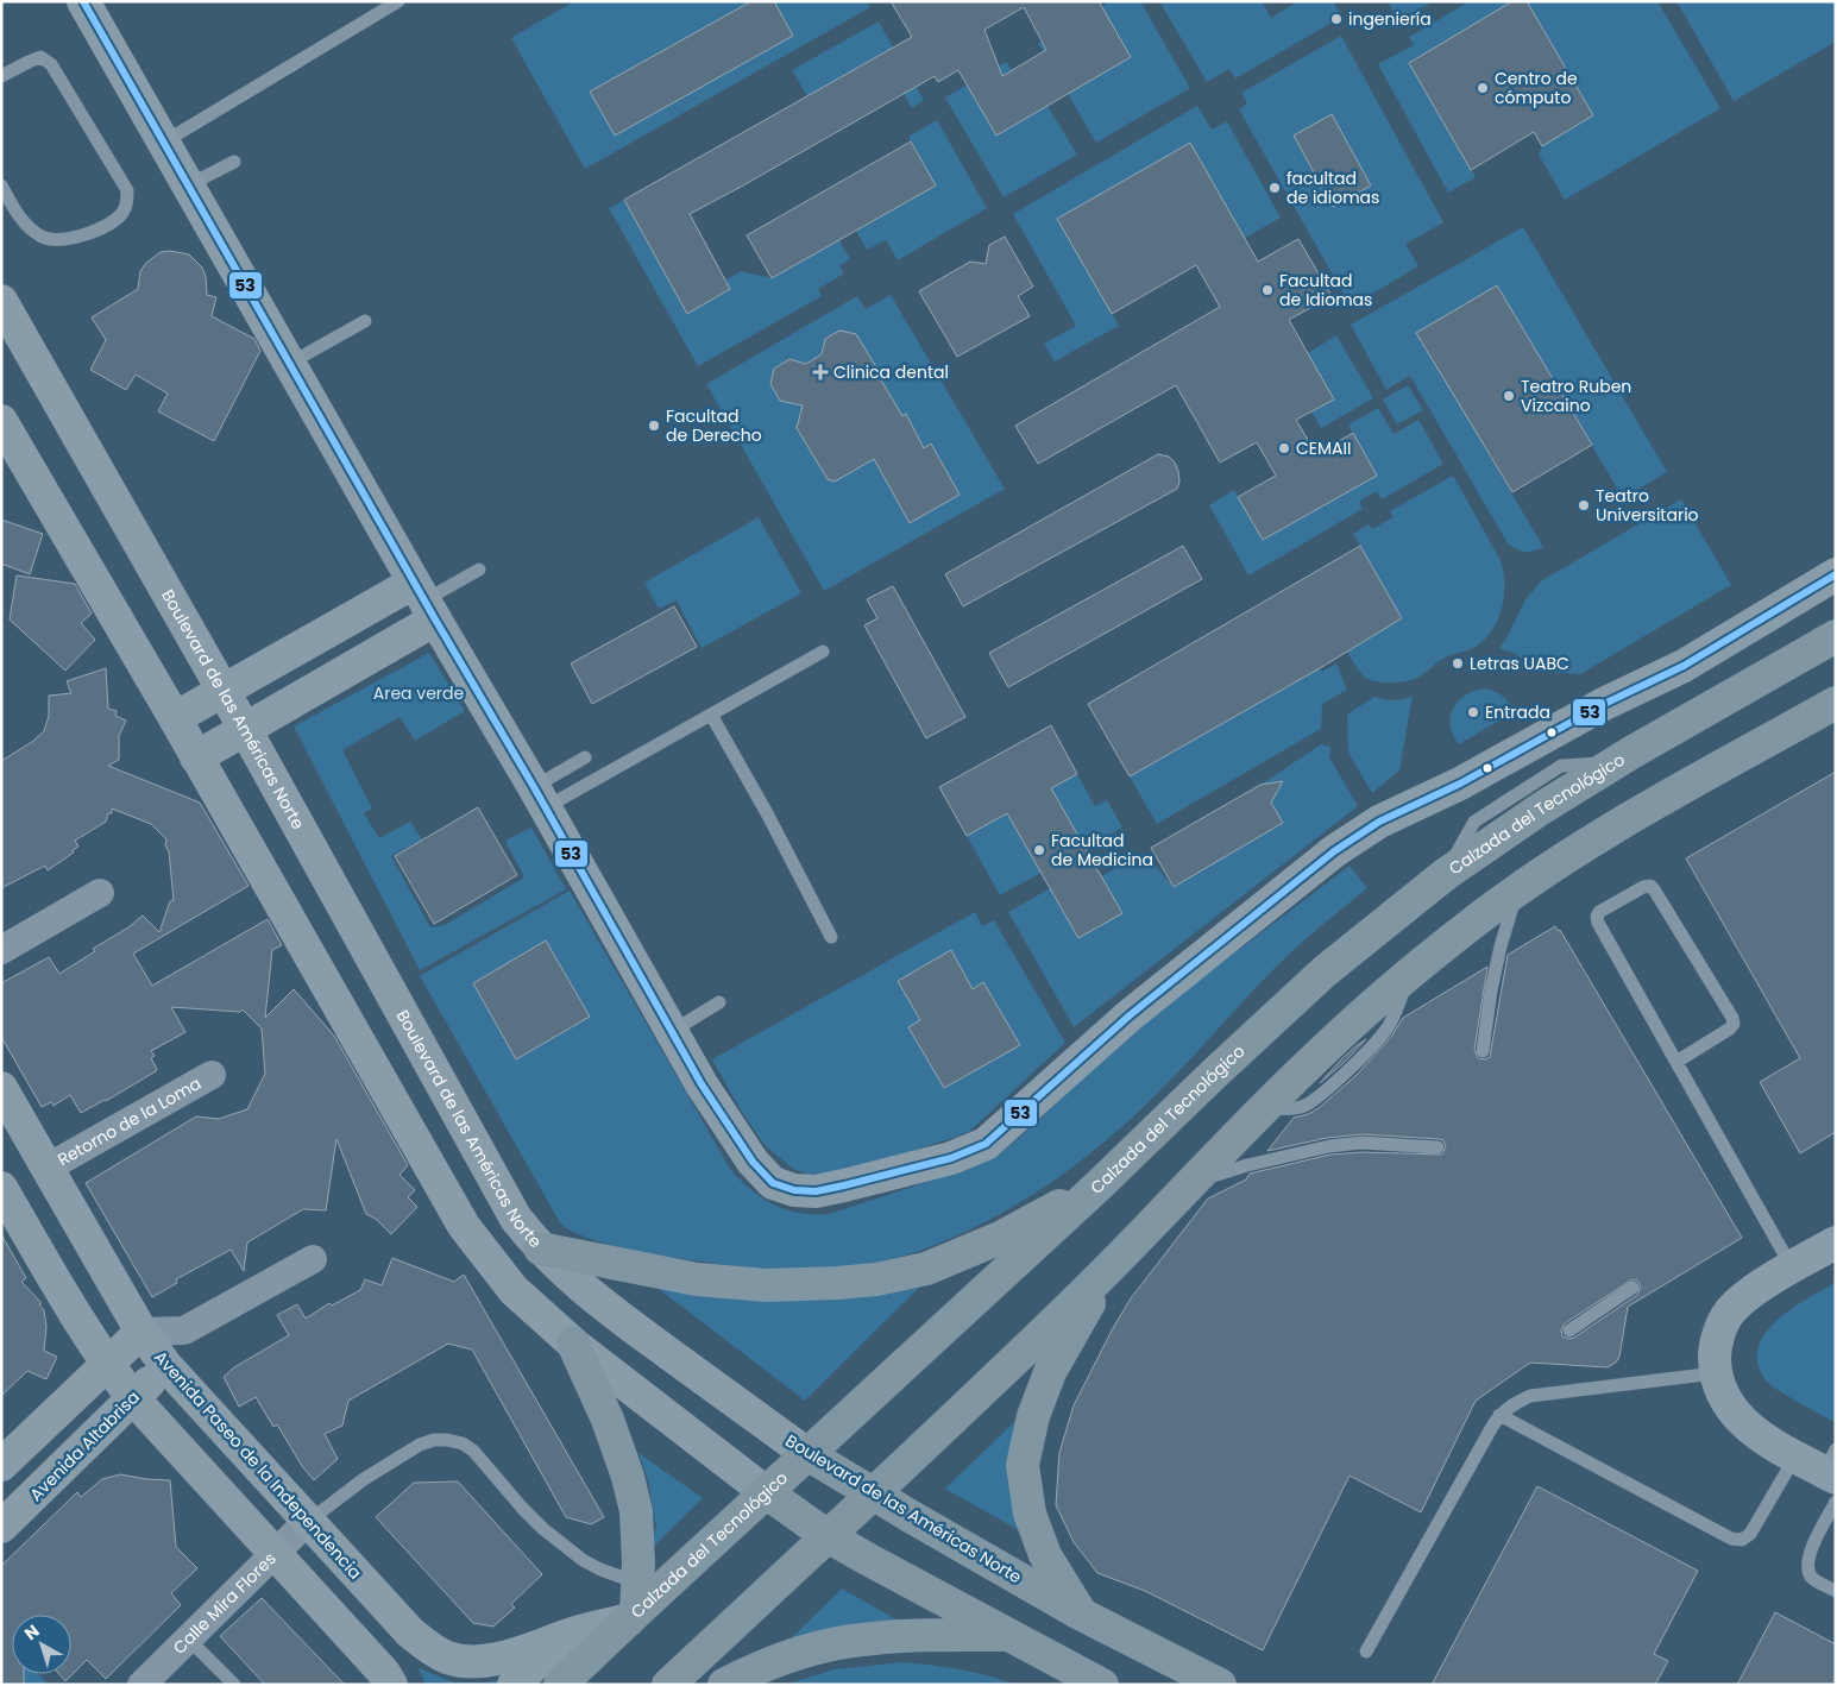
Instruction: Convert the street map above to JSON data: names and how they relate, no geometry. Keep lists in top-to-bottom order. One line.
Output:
{"streets":{"main road":["Boulevard de las Américas Norte","Calzada del Tecnológico"],"street":["Retorno de la Loma","Avenida Altabrisa","Avenida Paseo de la Independencia","Calle Mira Flores"]},"crossings":[["Boulevard de las Américas Norte","Calzada del Tecnológico"],["Calzada del Tecnológico","Avenida Paseo de la Independencia"],["Retorno de la Loma","Avenida Paseo de la Independencia"],["Avenida Altabrisa","Avenida Paseo de la Independencia"],["Avenida Paseo de la Independencia","Calle Mira Flores"]],"parks":["Area verde"],"places":{"other":["ingeniería","Centro de cómputo","facultad de idiomas","Facultad de Idiomas","Teatro Ruben Vizcaino","Facultad de Derecho","CEMAII","Teatro Universitario","Letras UABC","Entrada","Facultad de Medicina"],"health":["Clinica dental"]},"lines":["transit line 53"],"north":"top left"}
